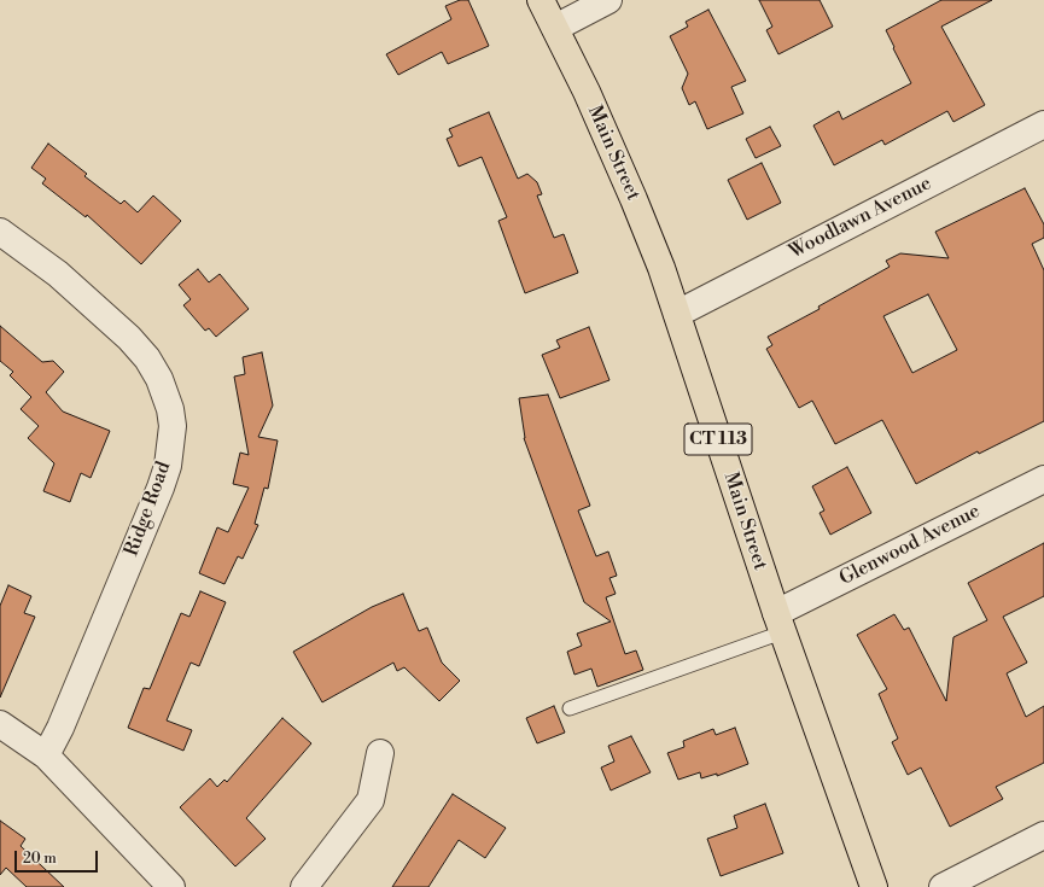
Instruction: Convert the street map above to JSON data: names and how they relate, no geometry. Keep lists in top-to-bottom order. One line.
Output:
{"streets":{"main road":["Main Street","CT 113"],"street":["Woodlawn Avenue","Ridge Road","Glenwood Avenue"]},"crossings":[["Main Street","Woodlawn Avenue"],["Main Street","Glenwood Avenue"]],"scale_bar":"20 m"}
